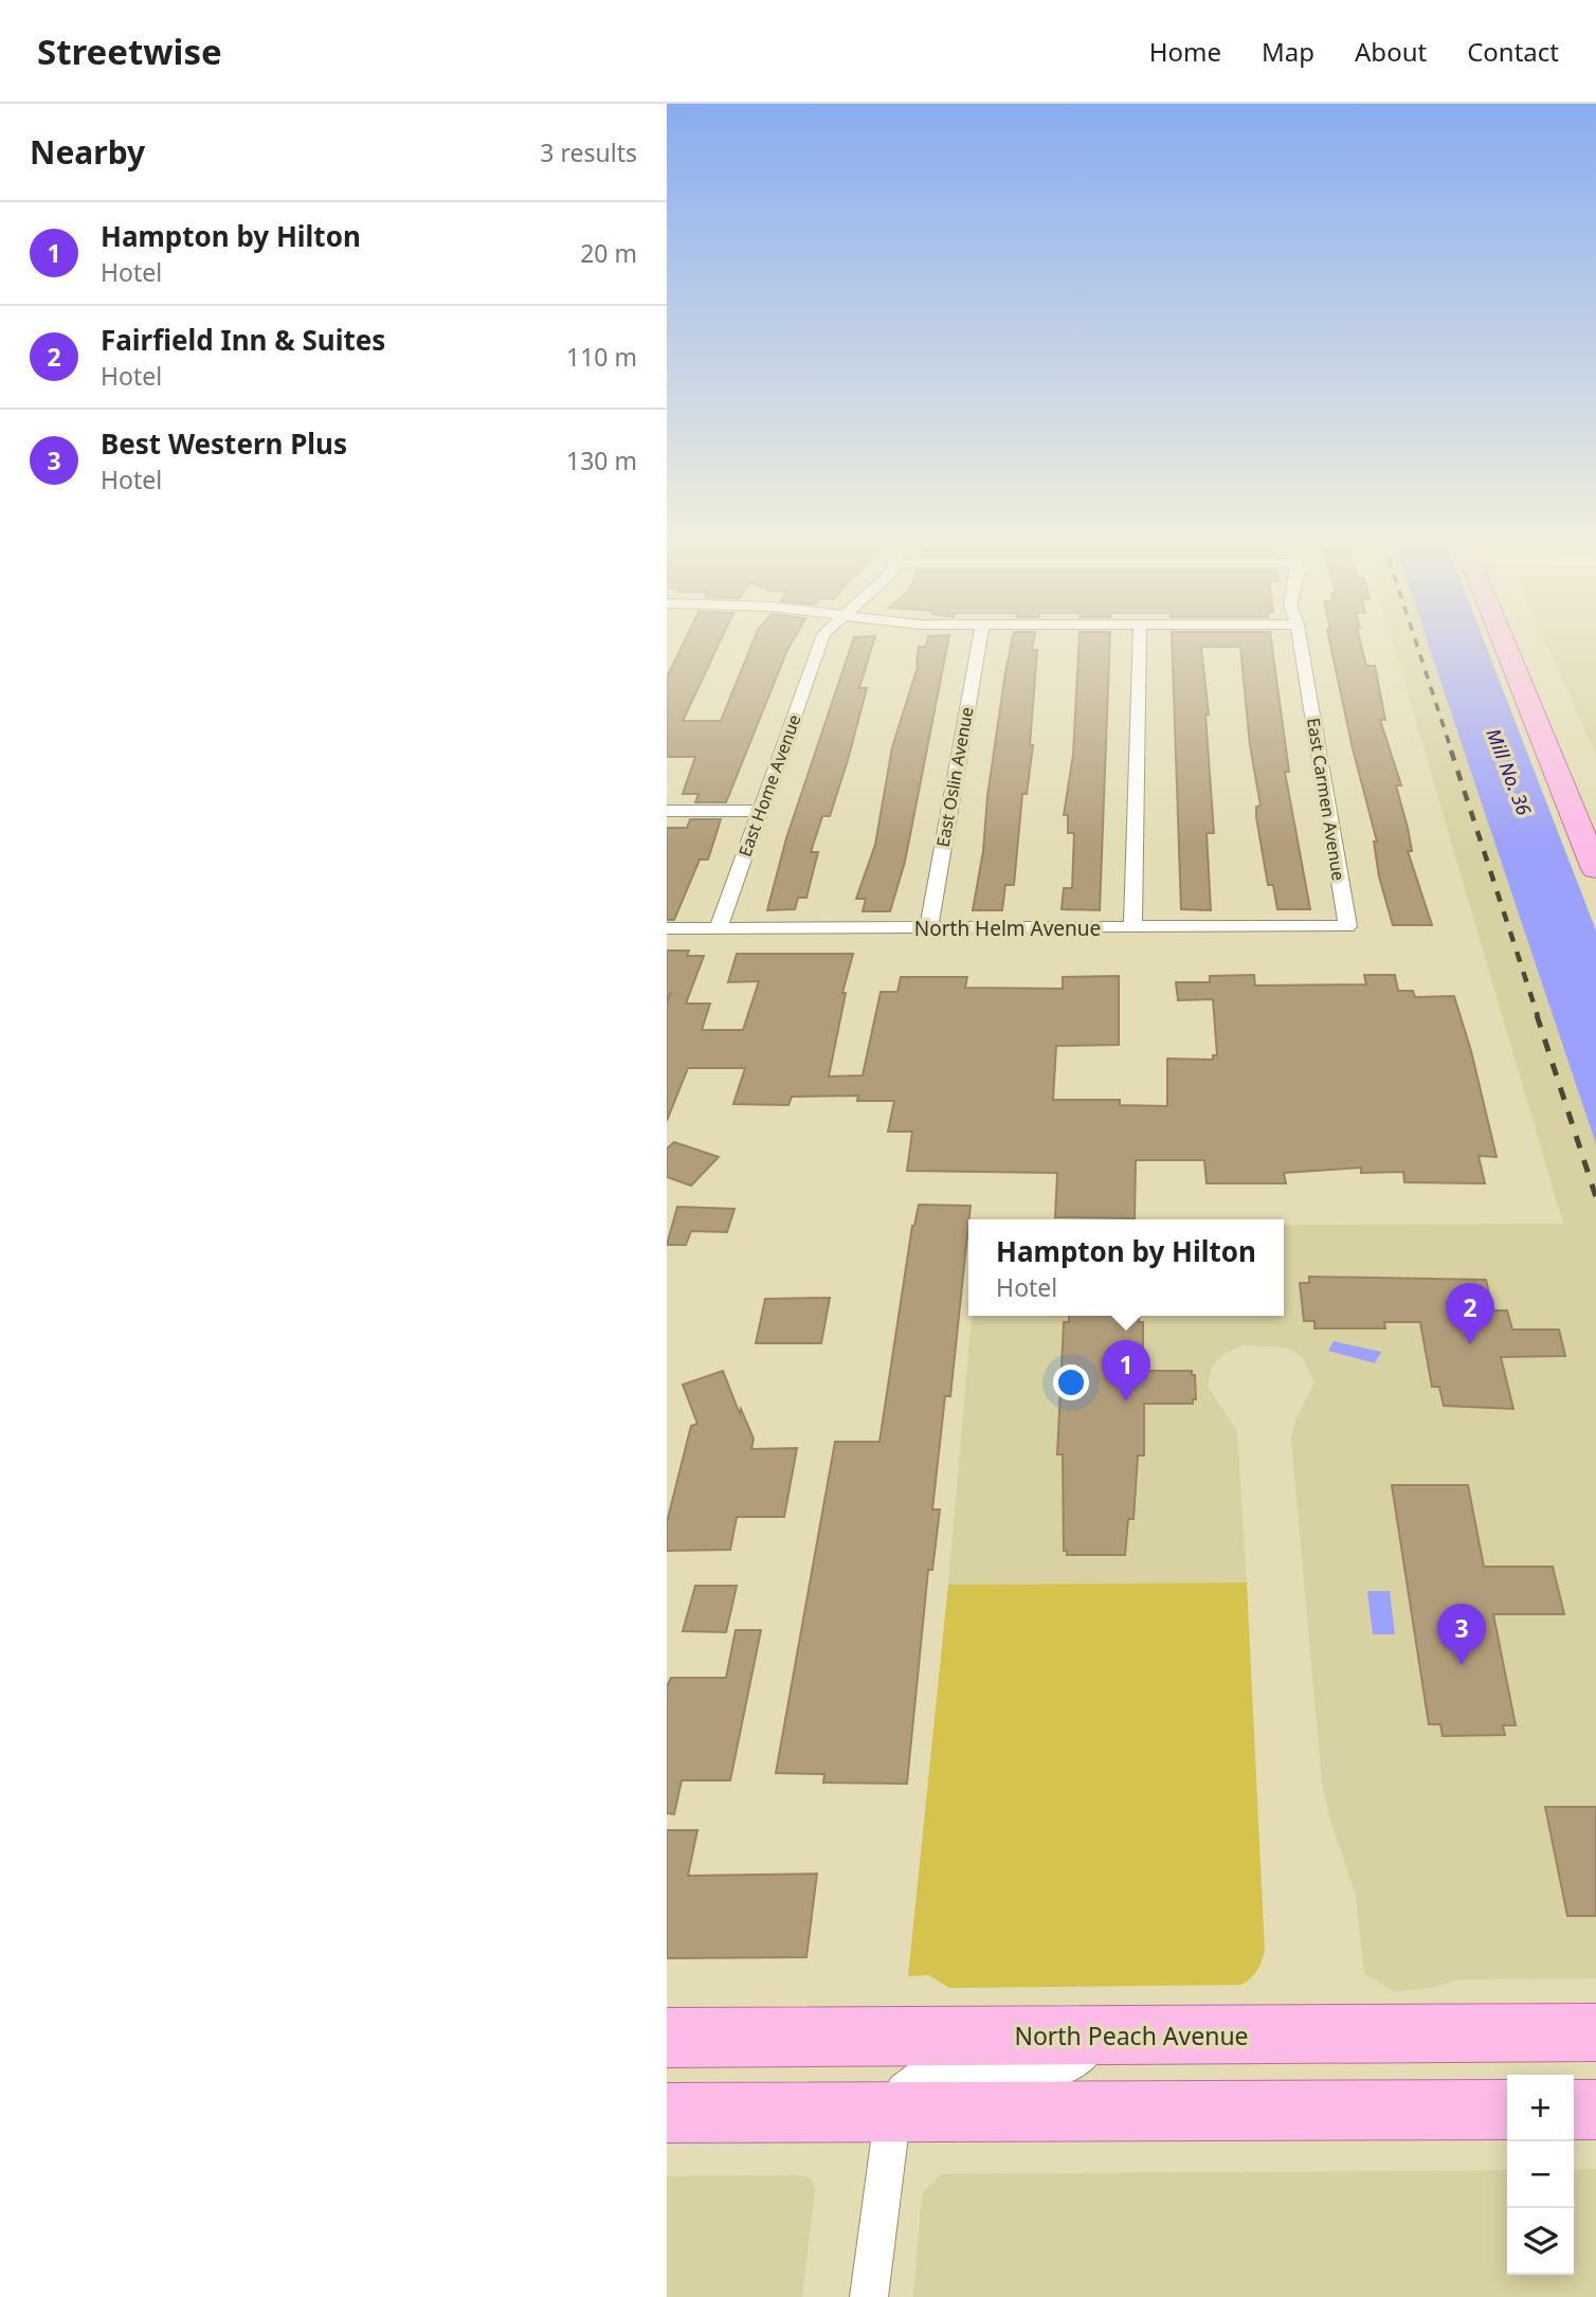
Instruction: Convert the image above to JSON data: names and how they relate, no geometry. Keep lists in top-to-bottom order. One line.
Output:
{"streets":{"main road":["North Peach Avenue"],"street":["East Oslin Avenue","East Home Avenue","East Carmen Avenue","North Helm Avenue"]},"crossings":[["East Oslin Avenue","North Helm Avenue"],["East Home Avenue","North Helm Avenue"],["East Carmen Avenue","North Helm Avenue"]],"water":["Mill No. 36"],"page":{"header":"Streetwise","nav":["Home","Map","About","Contact"],"heading":["Nearby","3 results"],"list":[{"mark":"1","name":"Hampton by Hilton","note":"Hotel","value":"20 m"},{"mark":"2","name":"Fairfield Inn & Suites","note":"Hotel","value":"110 m"},{"mark":"3","name":"Best Western Plus","note":"Hotel","value":"130 m"}],"popup":["Hampton by Hilton","Hotel"],"pins":["2","1","3"],"map_buttons":["+","−"]}}
